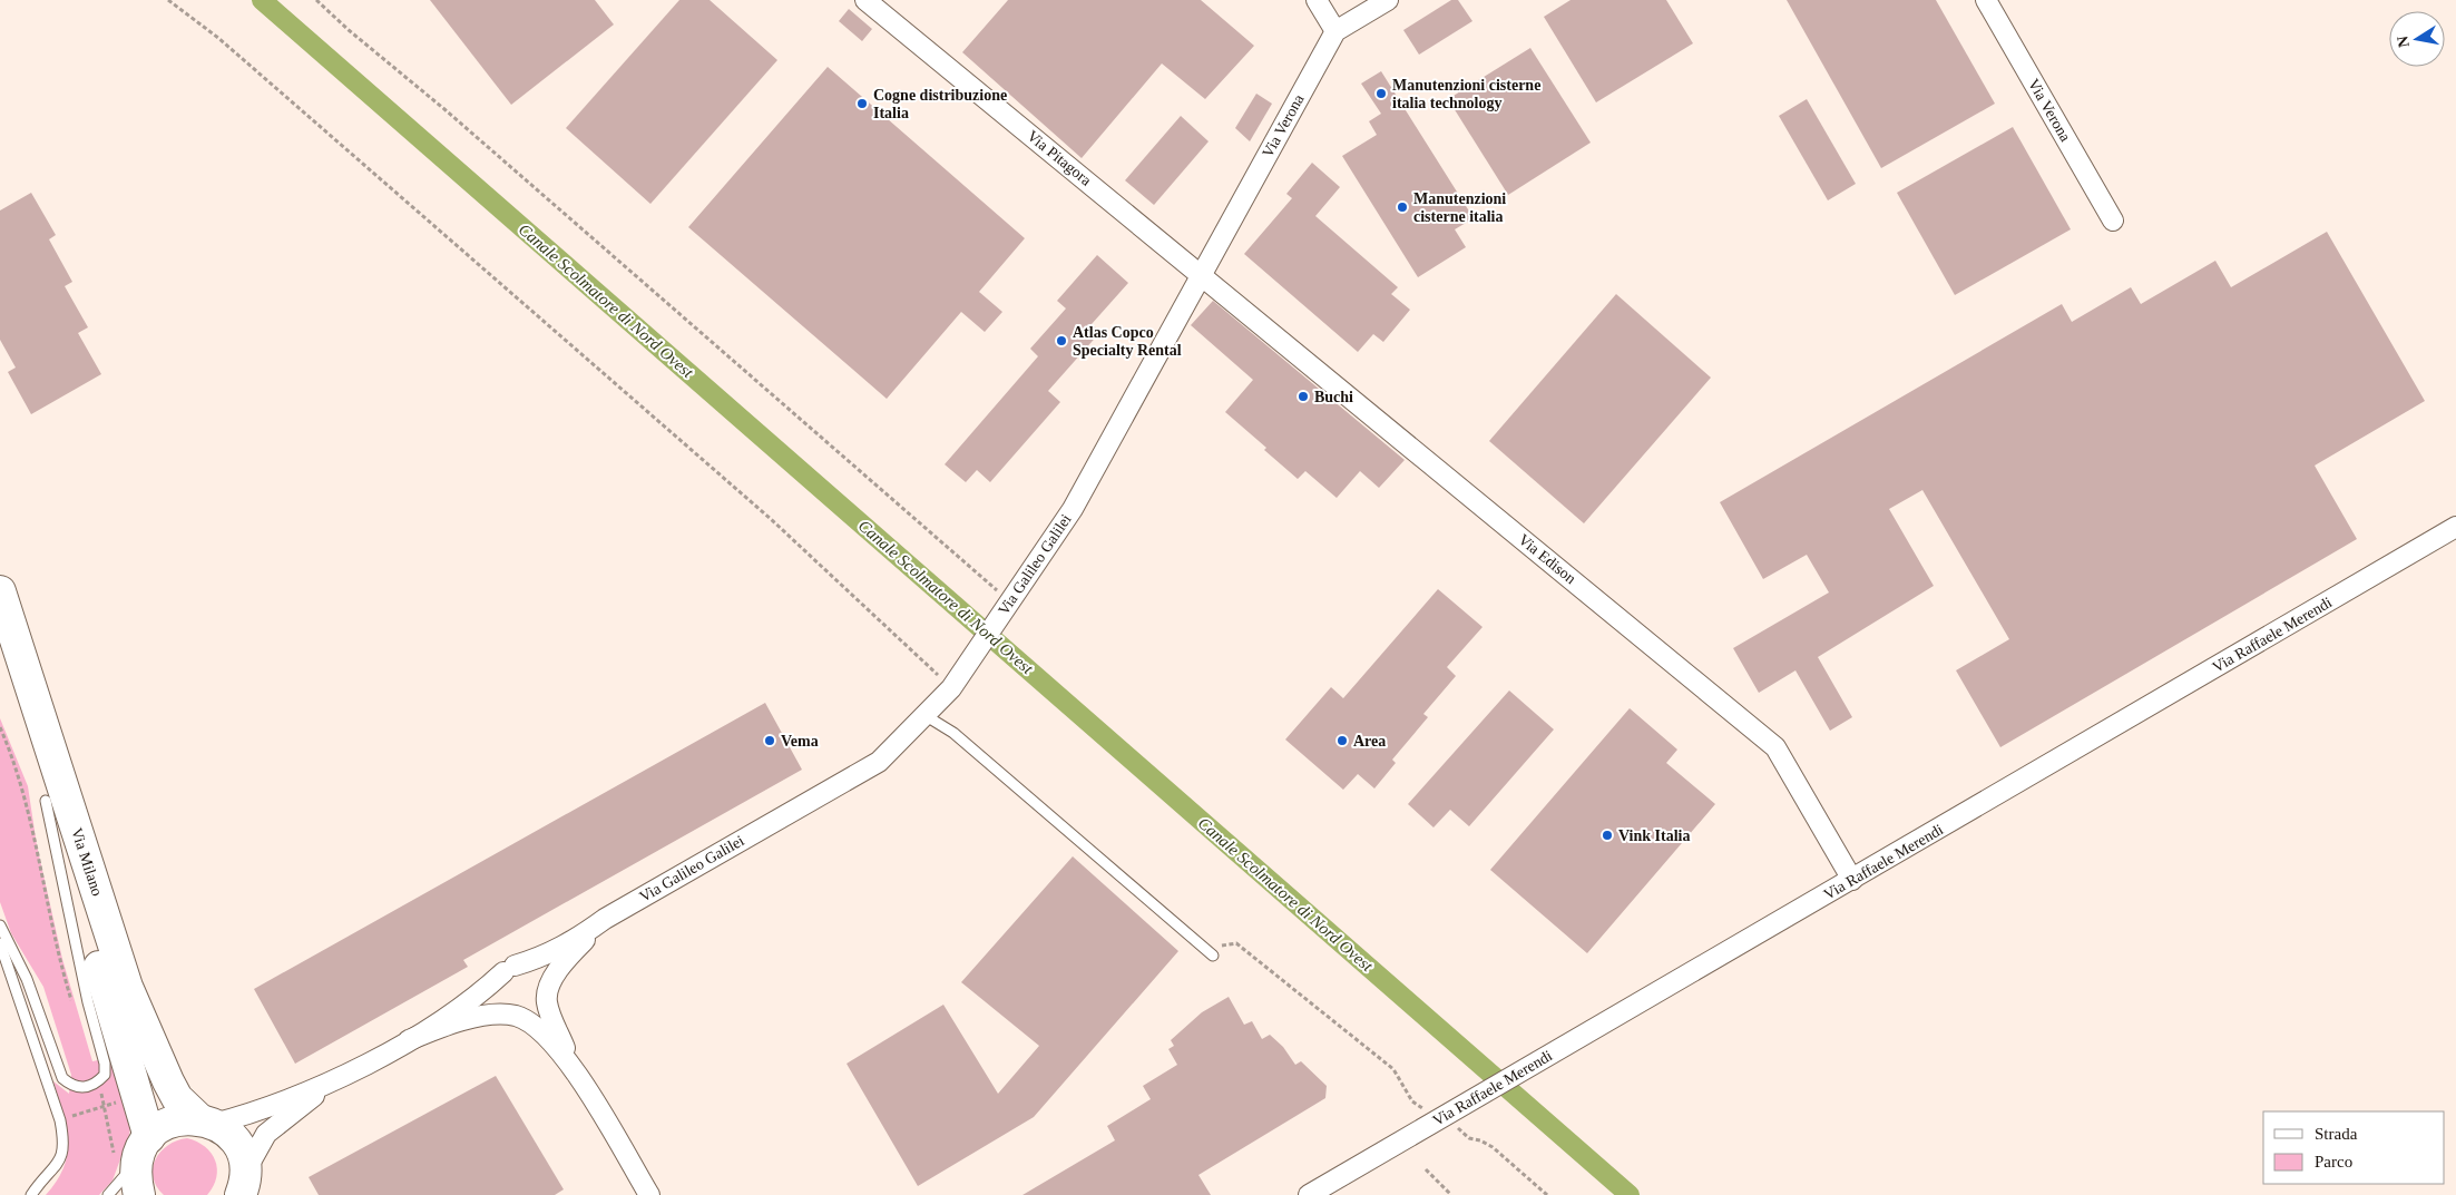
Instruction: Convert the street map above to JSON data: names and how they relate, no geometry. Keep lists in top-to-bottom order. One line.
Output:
{"streets":{"main road":["Via Milano"],"street":["Via Verona","Via Pitagora","Via Edison","Via Galileo Galilei","Via Raffaele Merendi"]},"crossings":[["Via Verona","Via Pitagora"],["Via Verona","Via Edison"],["Via Verona","Via Galileo Galilei"],["Via Pitagora","Via Edison"],["Via Pitagora","Via Galileo Galilei"],["Via Edison","Via Galileo Galilei"],["Via Edison","Via Raffaele Merendi"],["Via Galileo Galilei","Via Milano"]],"water":["Canale Scolmatore di Nord Ovest"],"places":["Manutenzioni cisterne italia technology","Cogne distribuzione Italia","Manutenzioni cisterne italia","Atlas Copco Specialty Rental","Buchi","Vema","Area","Vink Italia"],"legend":["Strada","Parco"],"north":"left"}
